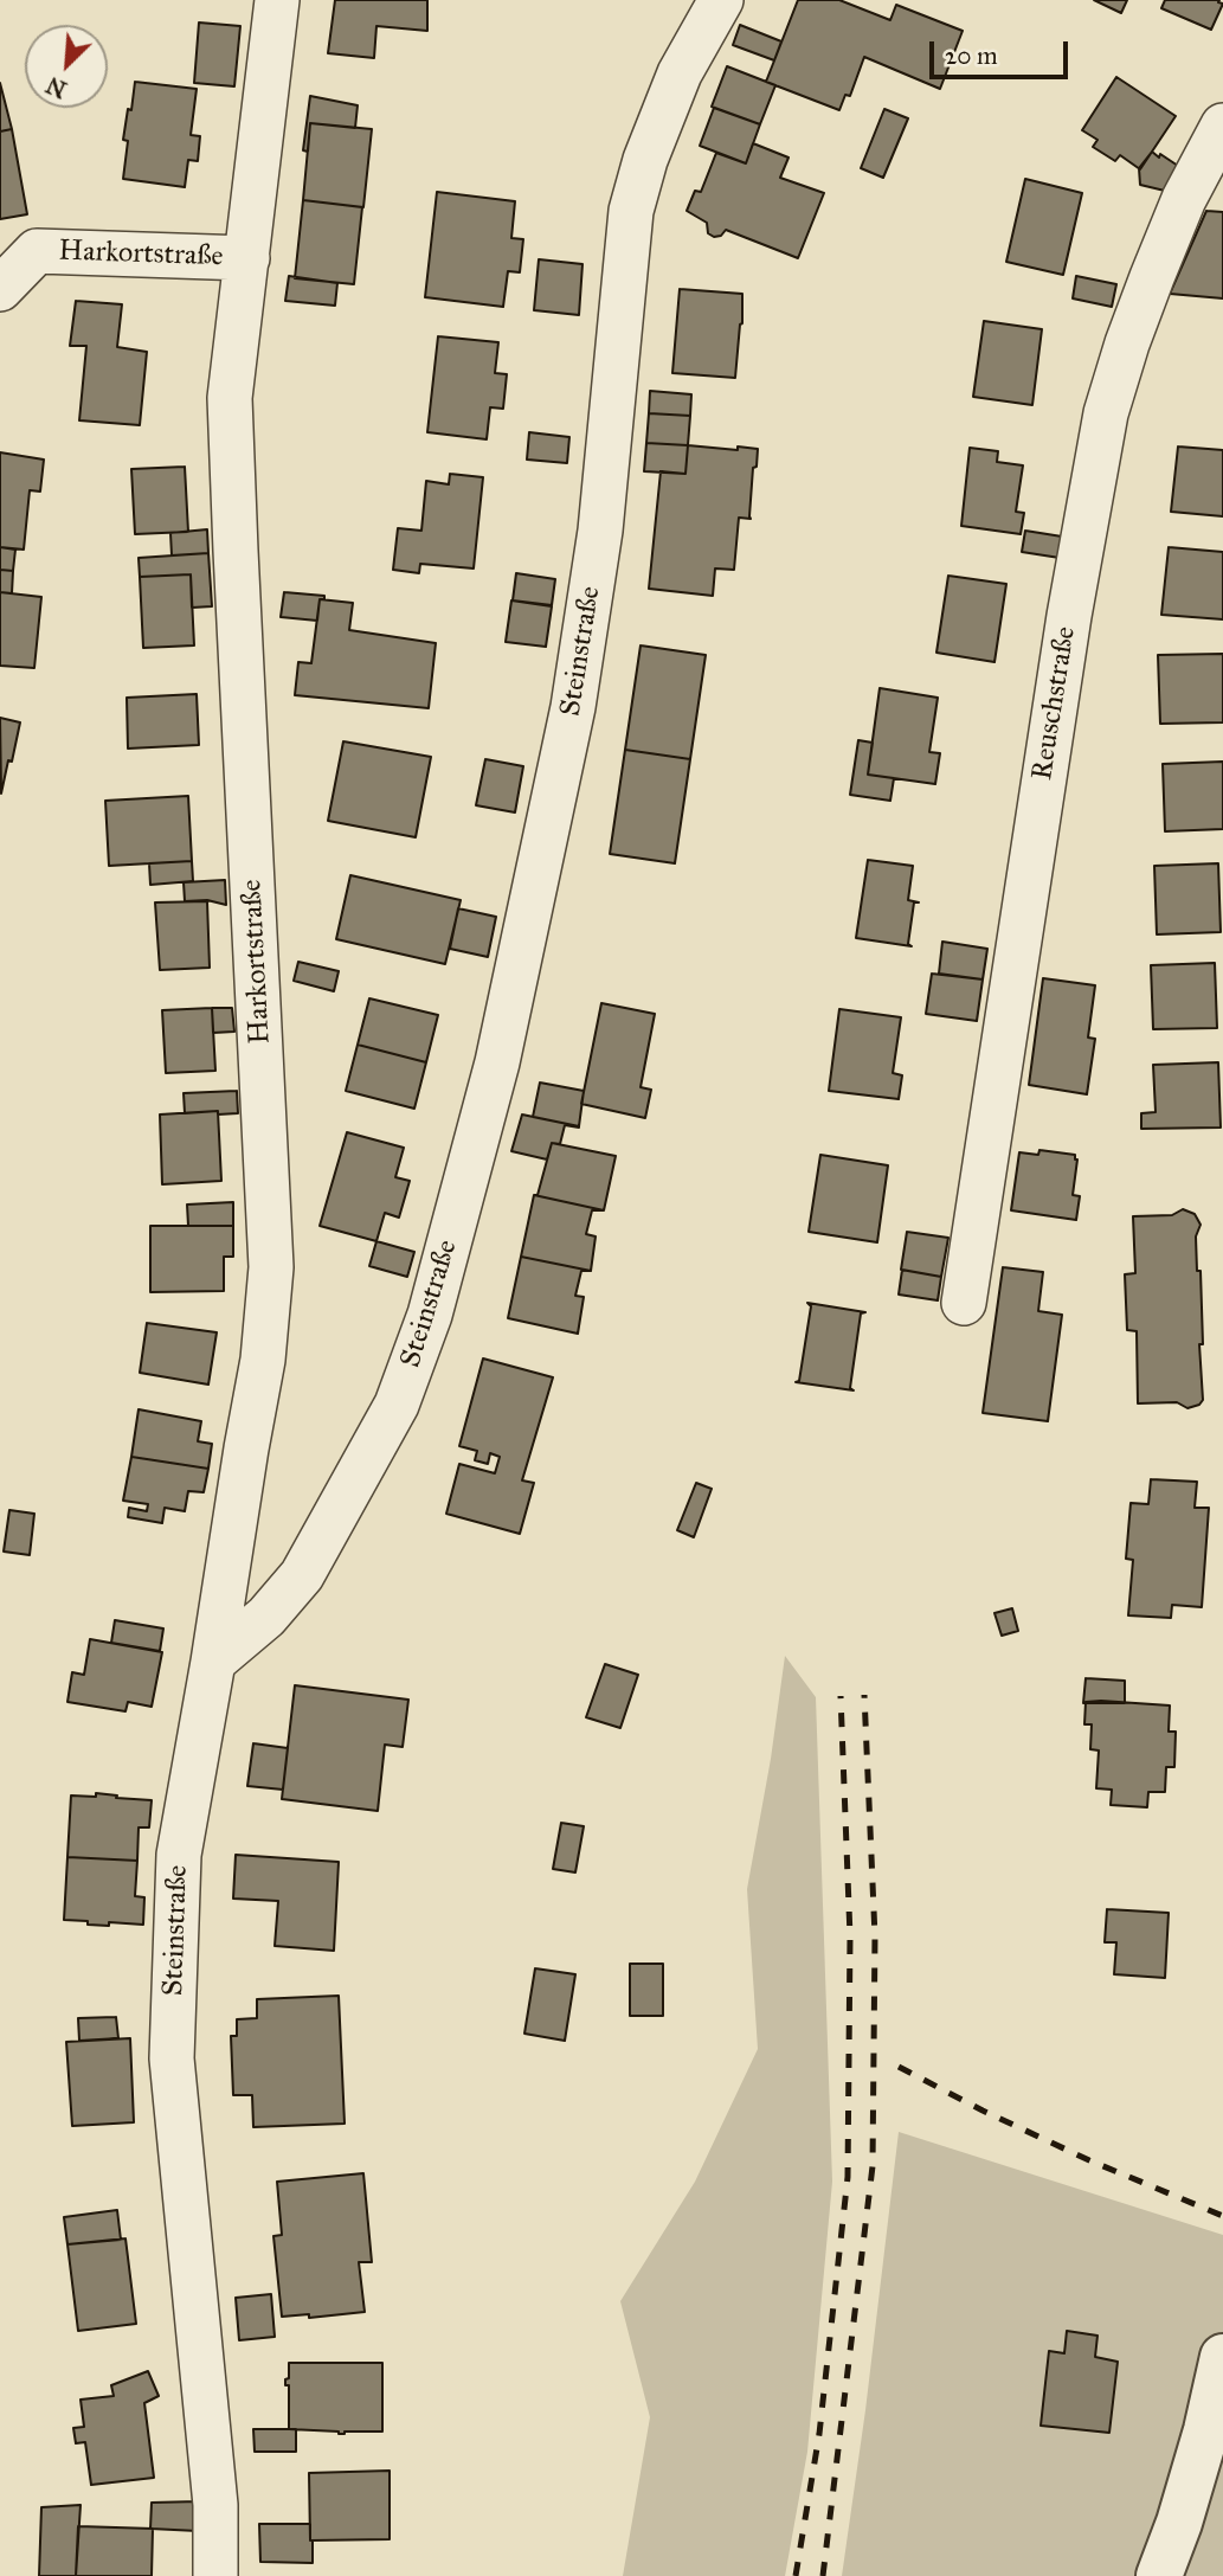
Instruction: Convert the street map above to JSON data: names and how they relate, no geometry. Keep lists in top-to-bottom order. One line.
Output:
{"streets":{"street":["Harkortstraße","Steinstraße","Reuschstraße"]},"crossings":[["Harkortstraße","Steinstraße"]],"scale_bar":"20 m","north":"bottom left"}
